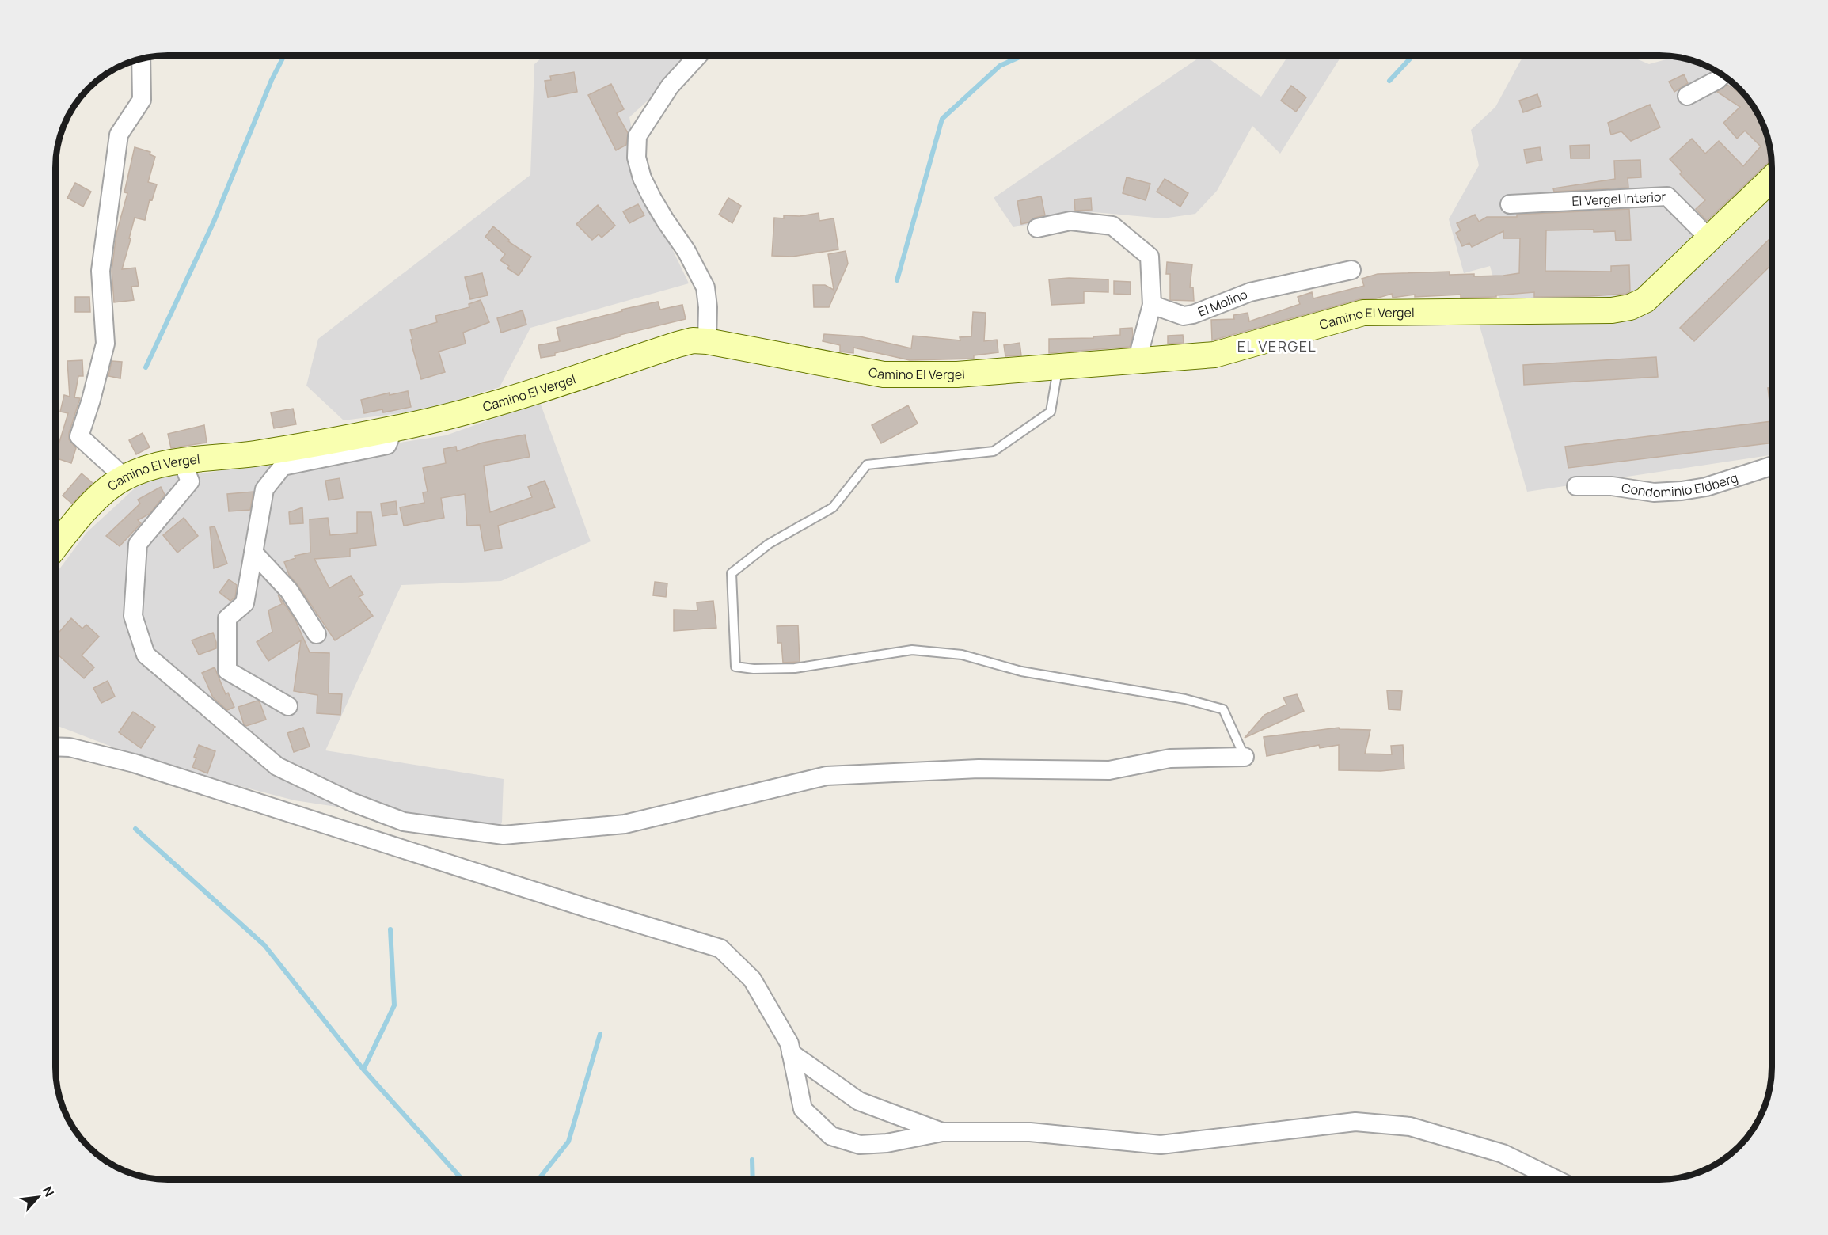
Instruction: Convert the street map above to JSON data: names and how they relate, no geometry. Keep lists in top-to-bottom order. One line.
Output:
{"streets":{"street":["El Vergel Interior","El Molino","Camino El Vergel","Condominio Eldberg"]},"crossings":[["El Vergel Interior","Camino El Vergel"]],"districts":["EL VERGEL"],"north":"top right"}
